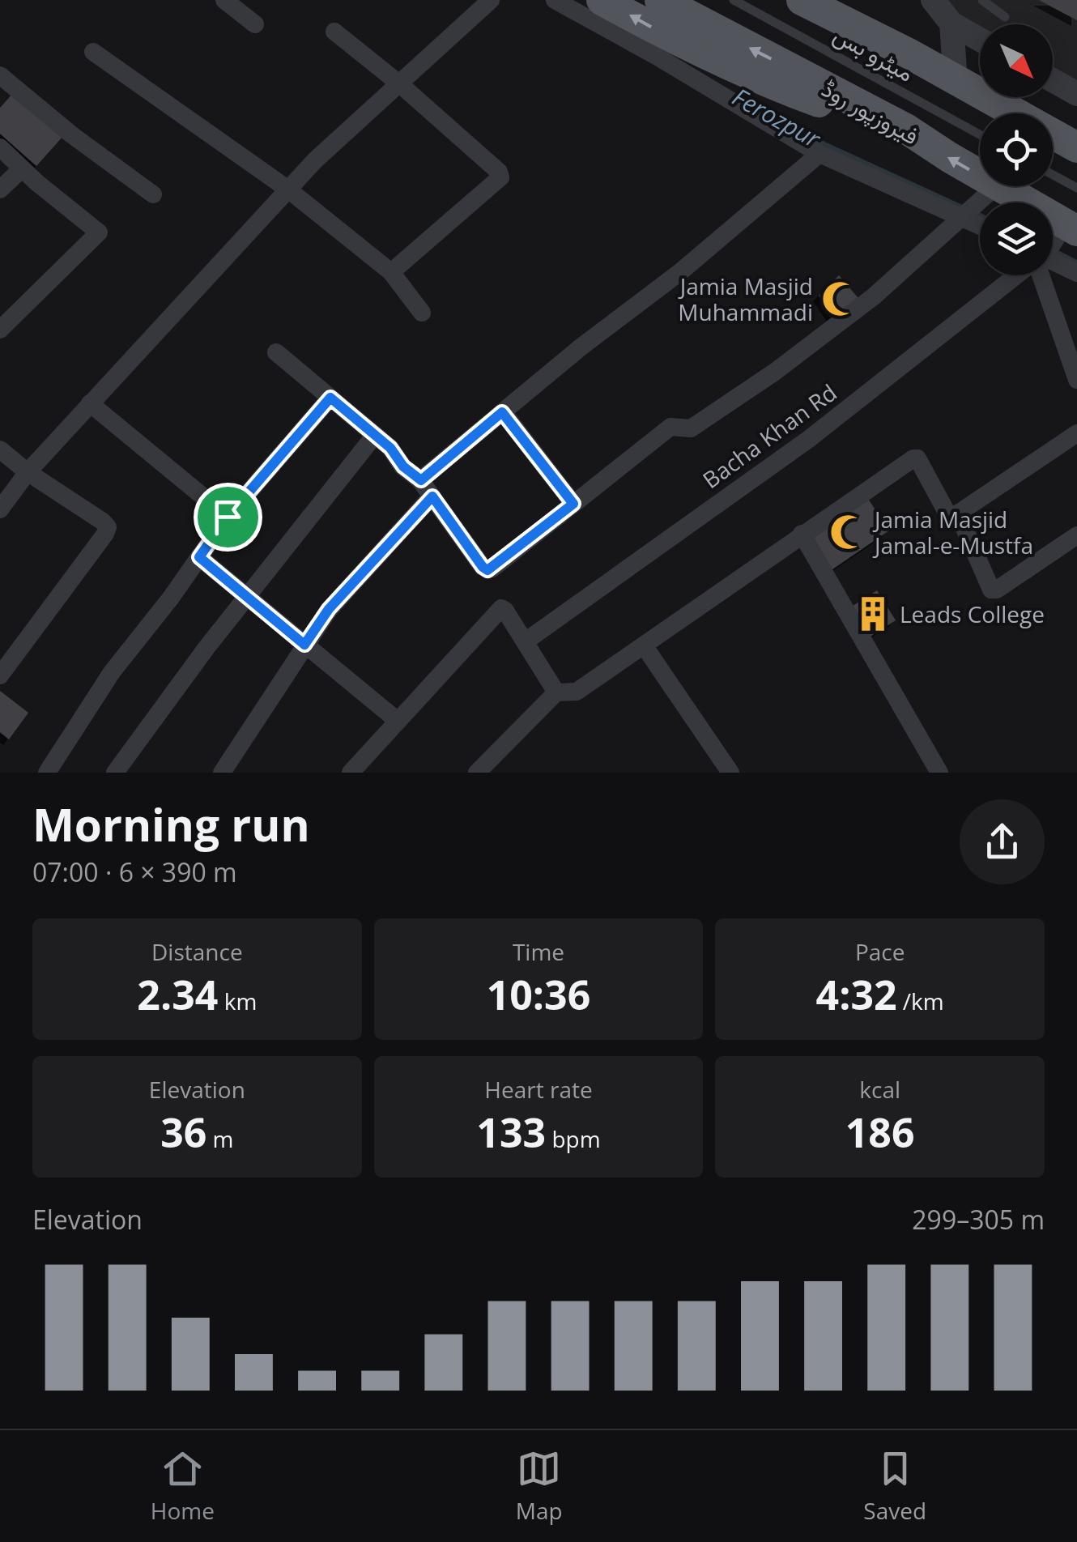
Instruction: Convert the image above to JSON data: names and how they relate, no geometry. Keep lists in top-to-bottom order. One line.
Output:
{"streets":{"main road":["فیروزپور روڈ"],"street":["Bacha Khan Rd"],"lane":["میٹرو بس"]},"crossings":[["فیروزپور روڈ","Bacha Khan Rd"]],"water":["Ferozpur"],"places":{"mosque":["Jamia Masjid Muhammadi","Jamia Masjid Jamal-e-Mustfa"],"building":["Leads College"]},"north":"bottom right","page":{"heading":["Morning run","07:00 · 6 × 390 m"],"stats":[["Distance","2.34 km"],["Time","10:36"],["Pace","4:32 /km"],["Elevation","36 m"],["Heart rate","133 bpm"],["kcal","186"]],"chart":["Elevation","299–305 m"],"tabs":["Home","Map","Saved"]}}
